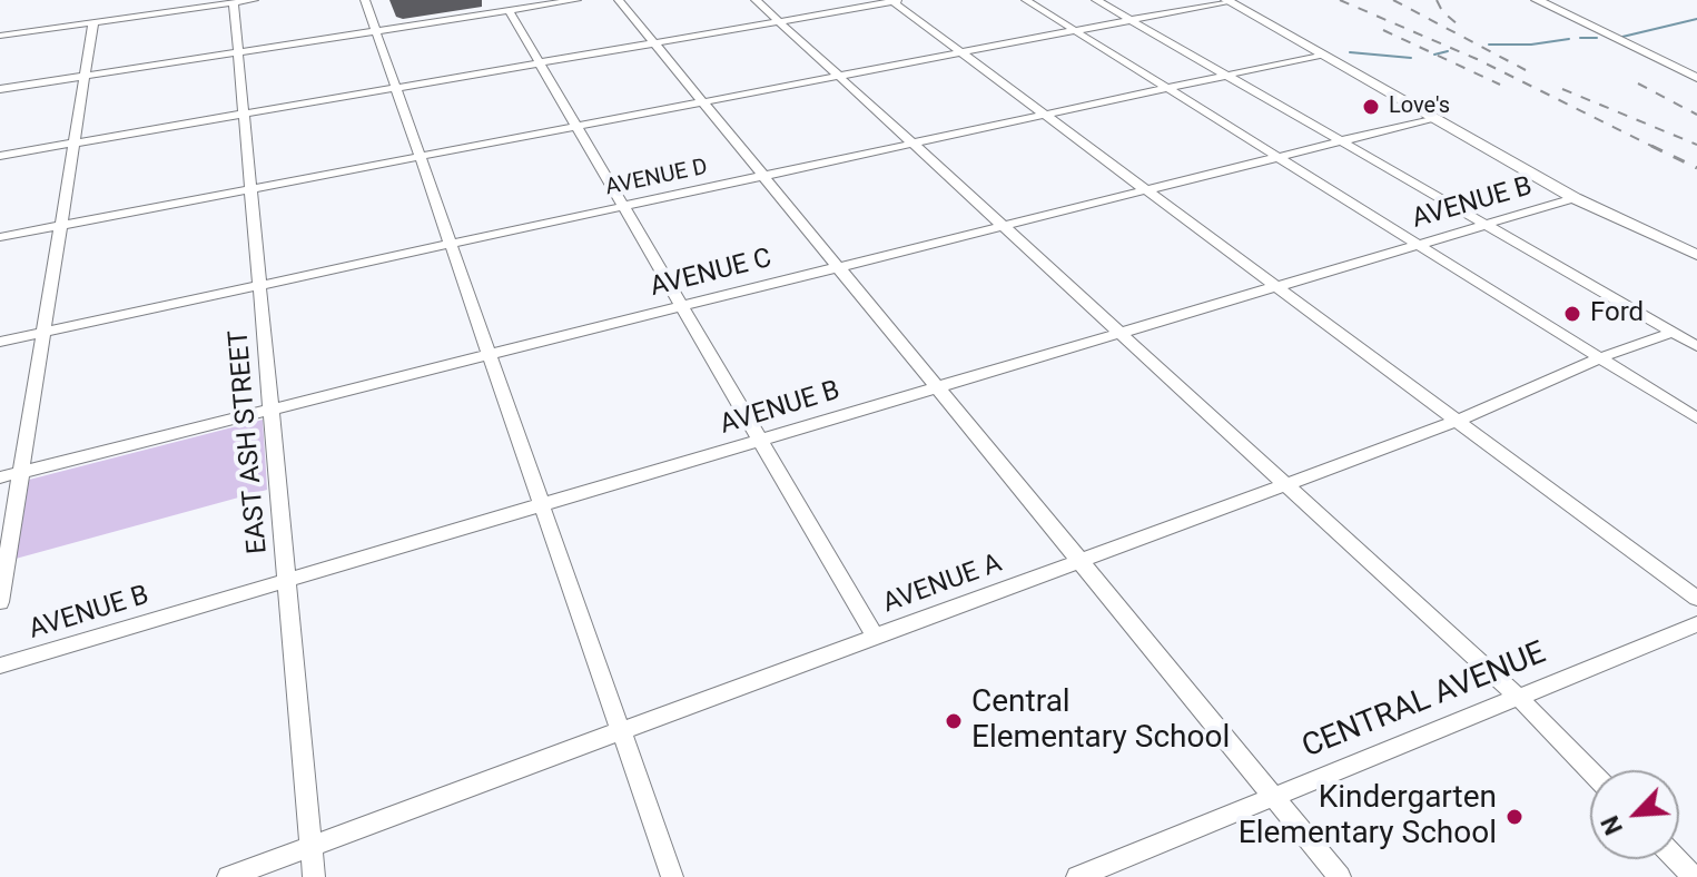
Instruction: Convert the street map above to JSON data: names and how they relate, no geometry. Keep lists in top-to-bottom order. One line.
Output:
{"streets":{"street":["AVENUE D","AVENUE B","AVENUE C","EAST ASH STREET","AVENUE A","CENTRAL AVENUE"]},"crossings":[["AVENUE D","EAST ASH STREET"],["AVENUE B","EAST ASH STREET"],["AVENUE C","EAST ASH STREET"],["EAST ASH STREET","AVENUE A"]],"places":["Love's","Ford","Central Elementary School","Kindergarten Elementary School"],"north":"bottom left"}
